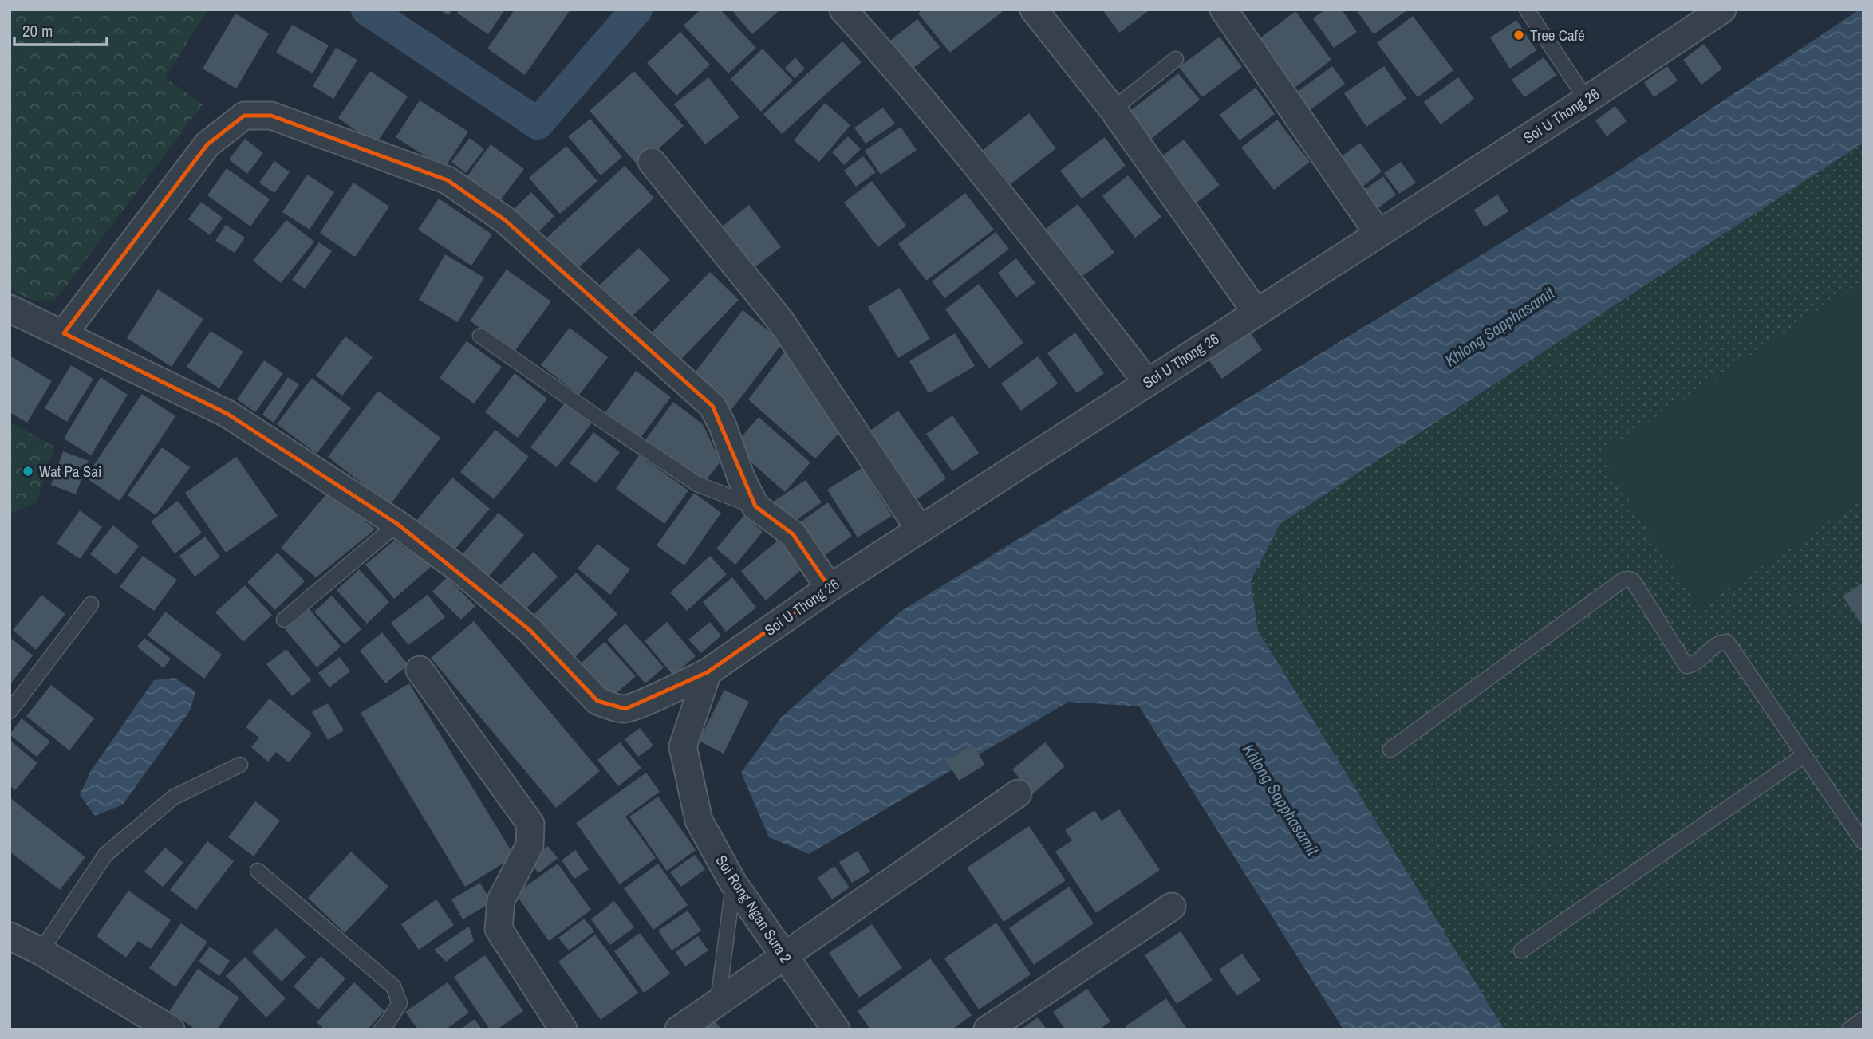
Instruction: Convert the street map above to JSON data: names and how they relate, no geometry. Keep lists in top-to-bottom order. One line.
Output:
{"streets":{"street":["Soi U Thong 26","Soi Rong Ngan Sura 2"]},"crossings":[["Soi U Thong 26","Soi Rong Ngan Sura 2"]],"water":["Khlong Sapphasamit"],"places":["Tree Café","Wat Pa Sai"],"scale_bar":"20 m"}
